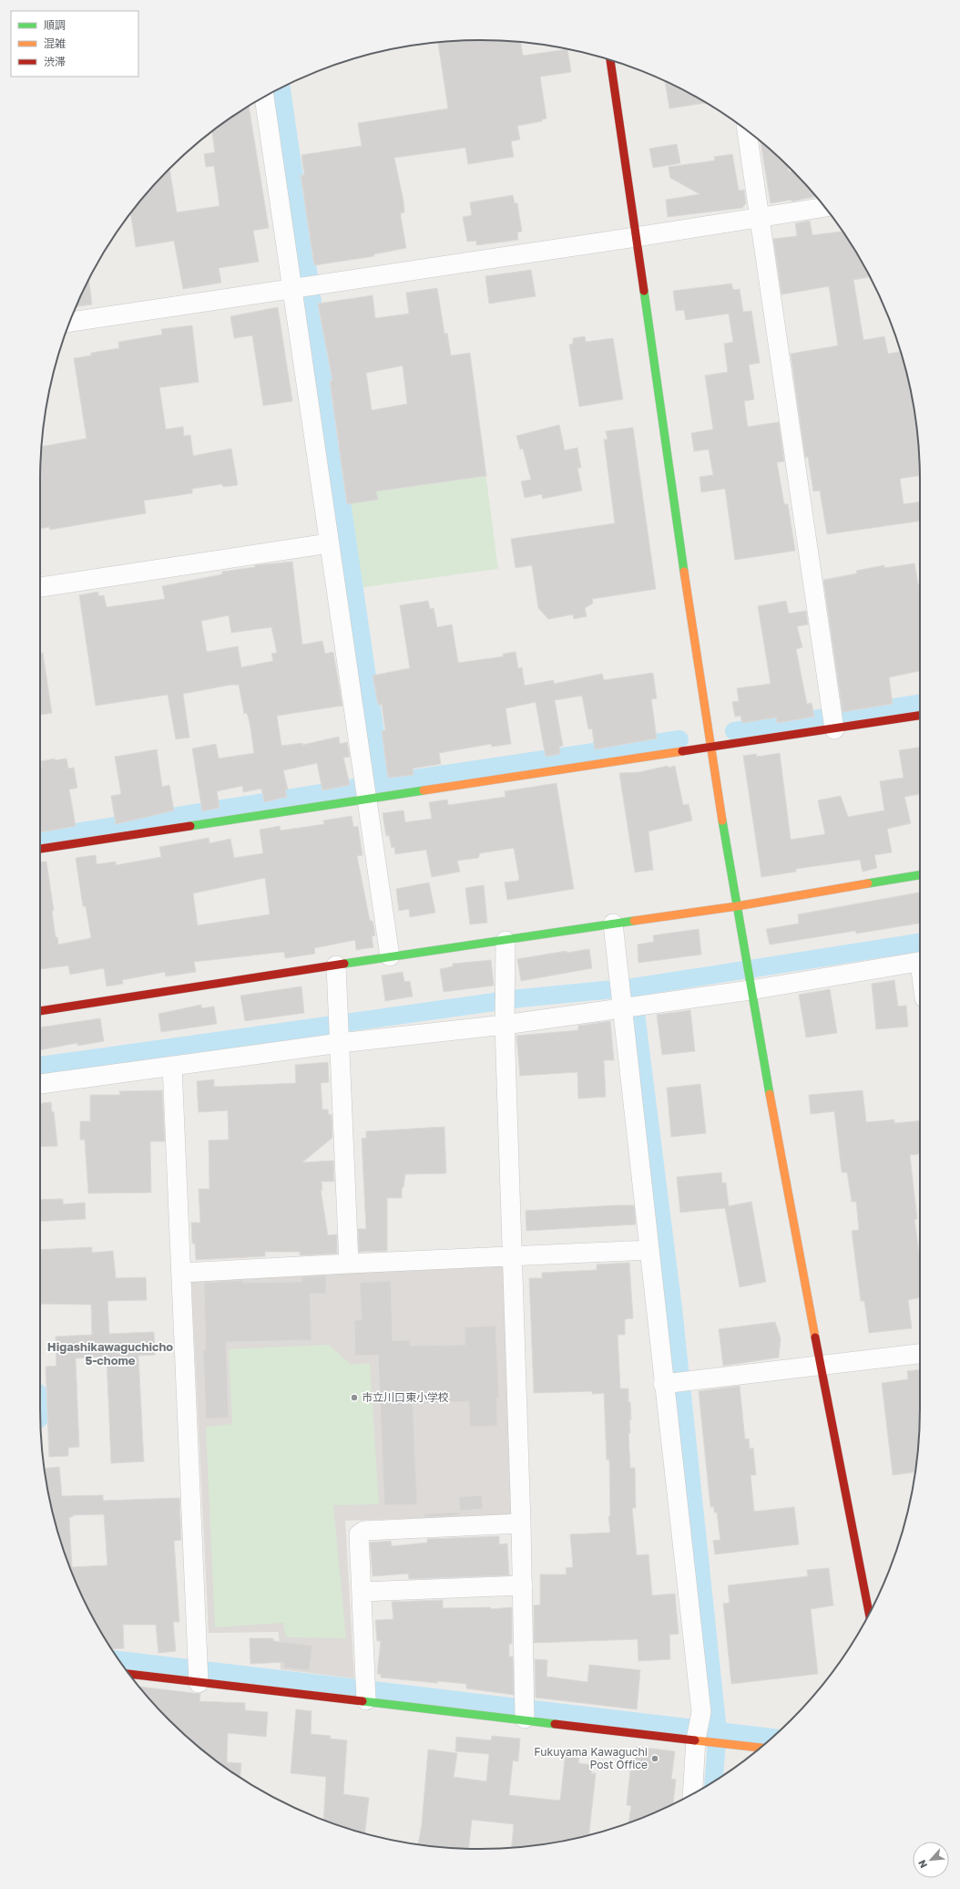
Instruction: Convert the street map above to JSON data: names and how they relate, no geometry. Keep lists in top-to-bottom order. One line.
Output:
{"districts":["Higashikawaguchicho 5-chome"],"places":["市立川口東小学校","Fukuyama Kawaguchi Post Office"],"legend":["順調","混雑","渋滞"],"north":"bottom left"}
